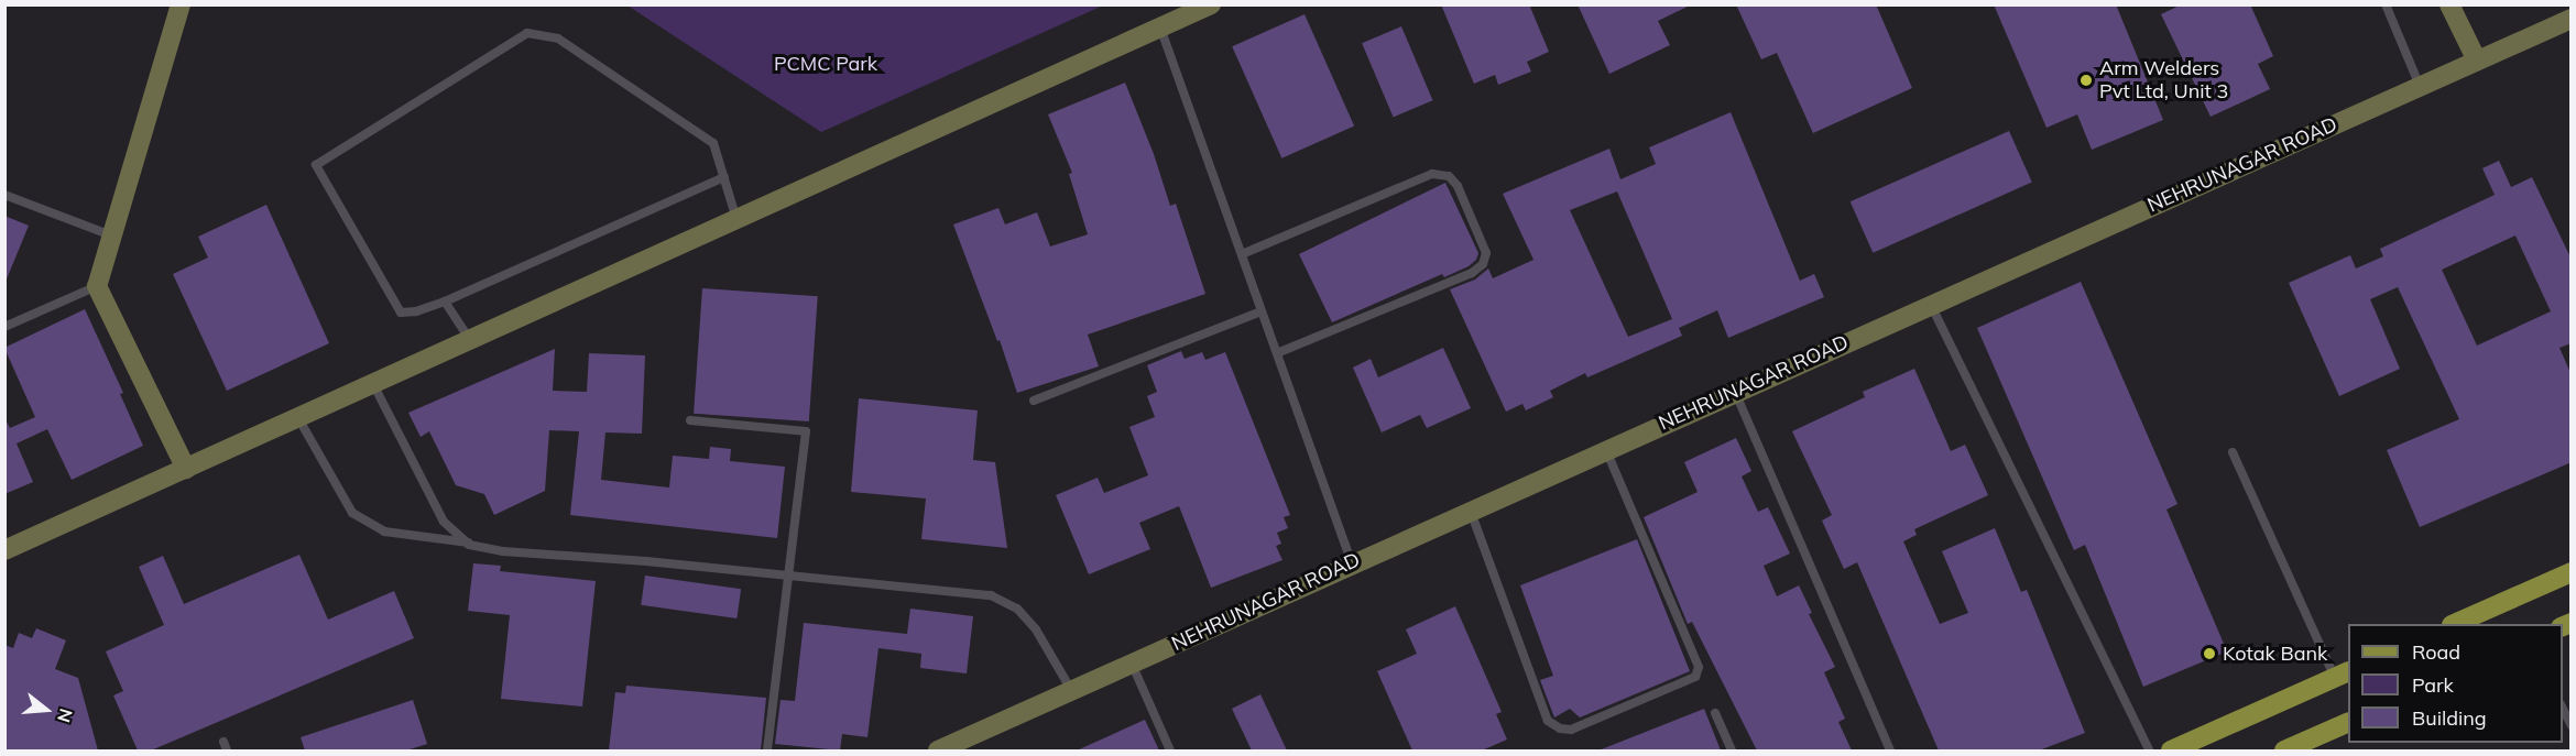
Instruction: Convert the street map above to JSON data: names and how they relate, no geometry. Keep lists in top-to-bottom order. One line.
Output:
{"streets":{"street":["NEHRUNAGAR ROAD"]},"parks":["PCMC Park"],"places":["Arm Welders Pvt Ltd, Unit 3","Kotak Bank"],"legend":["Road","Park","Building"],"north":"right"}
